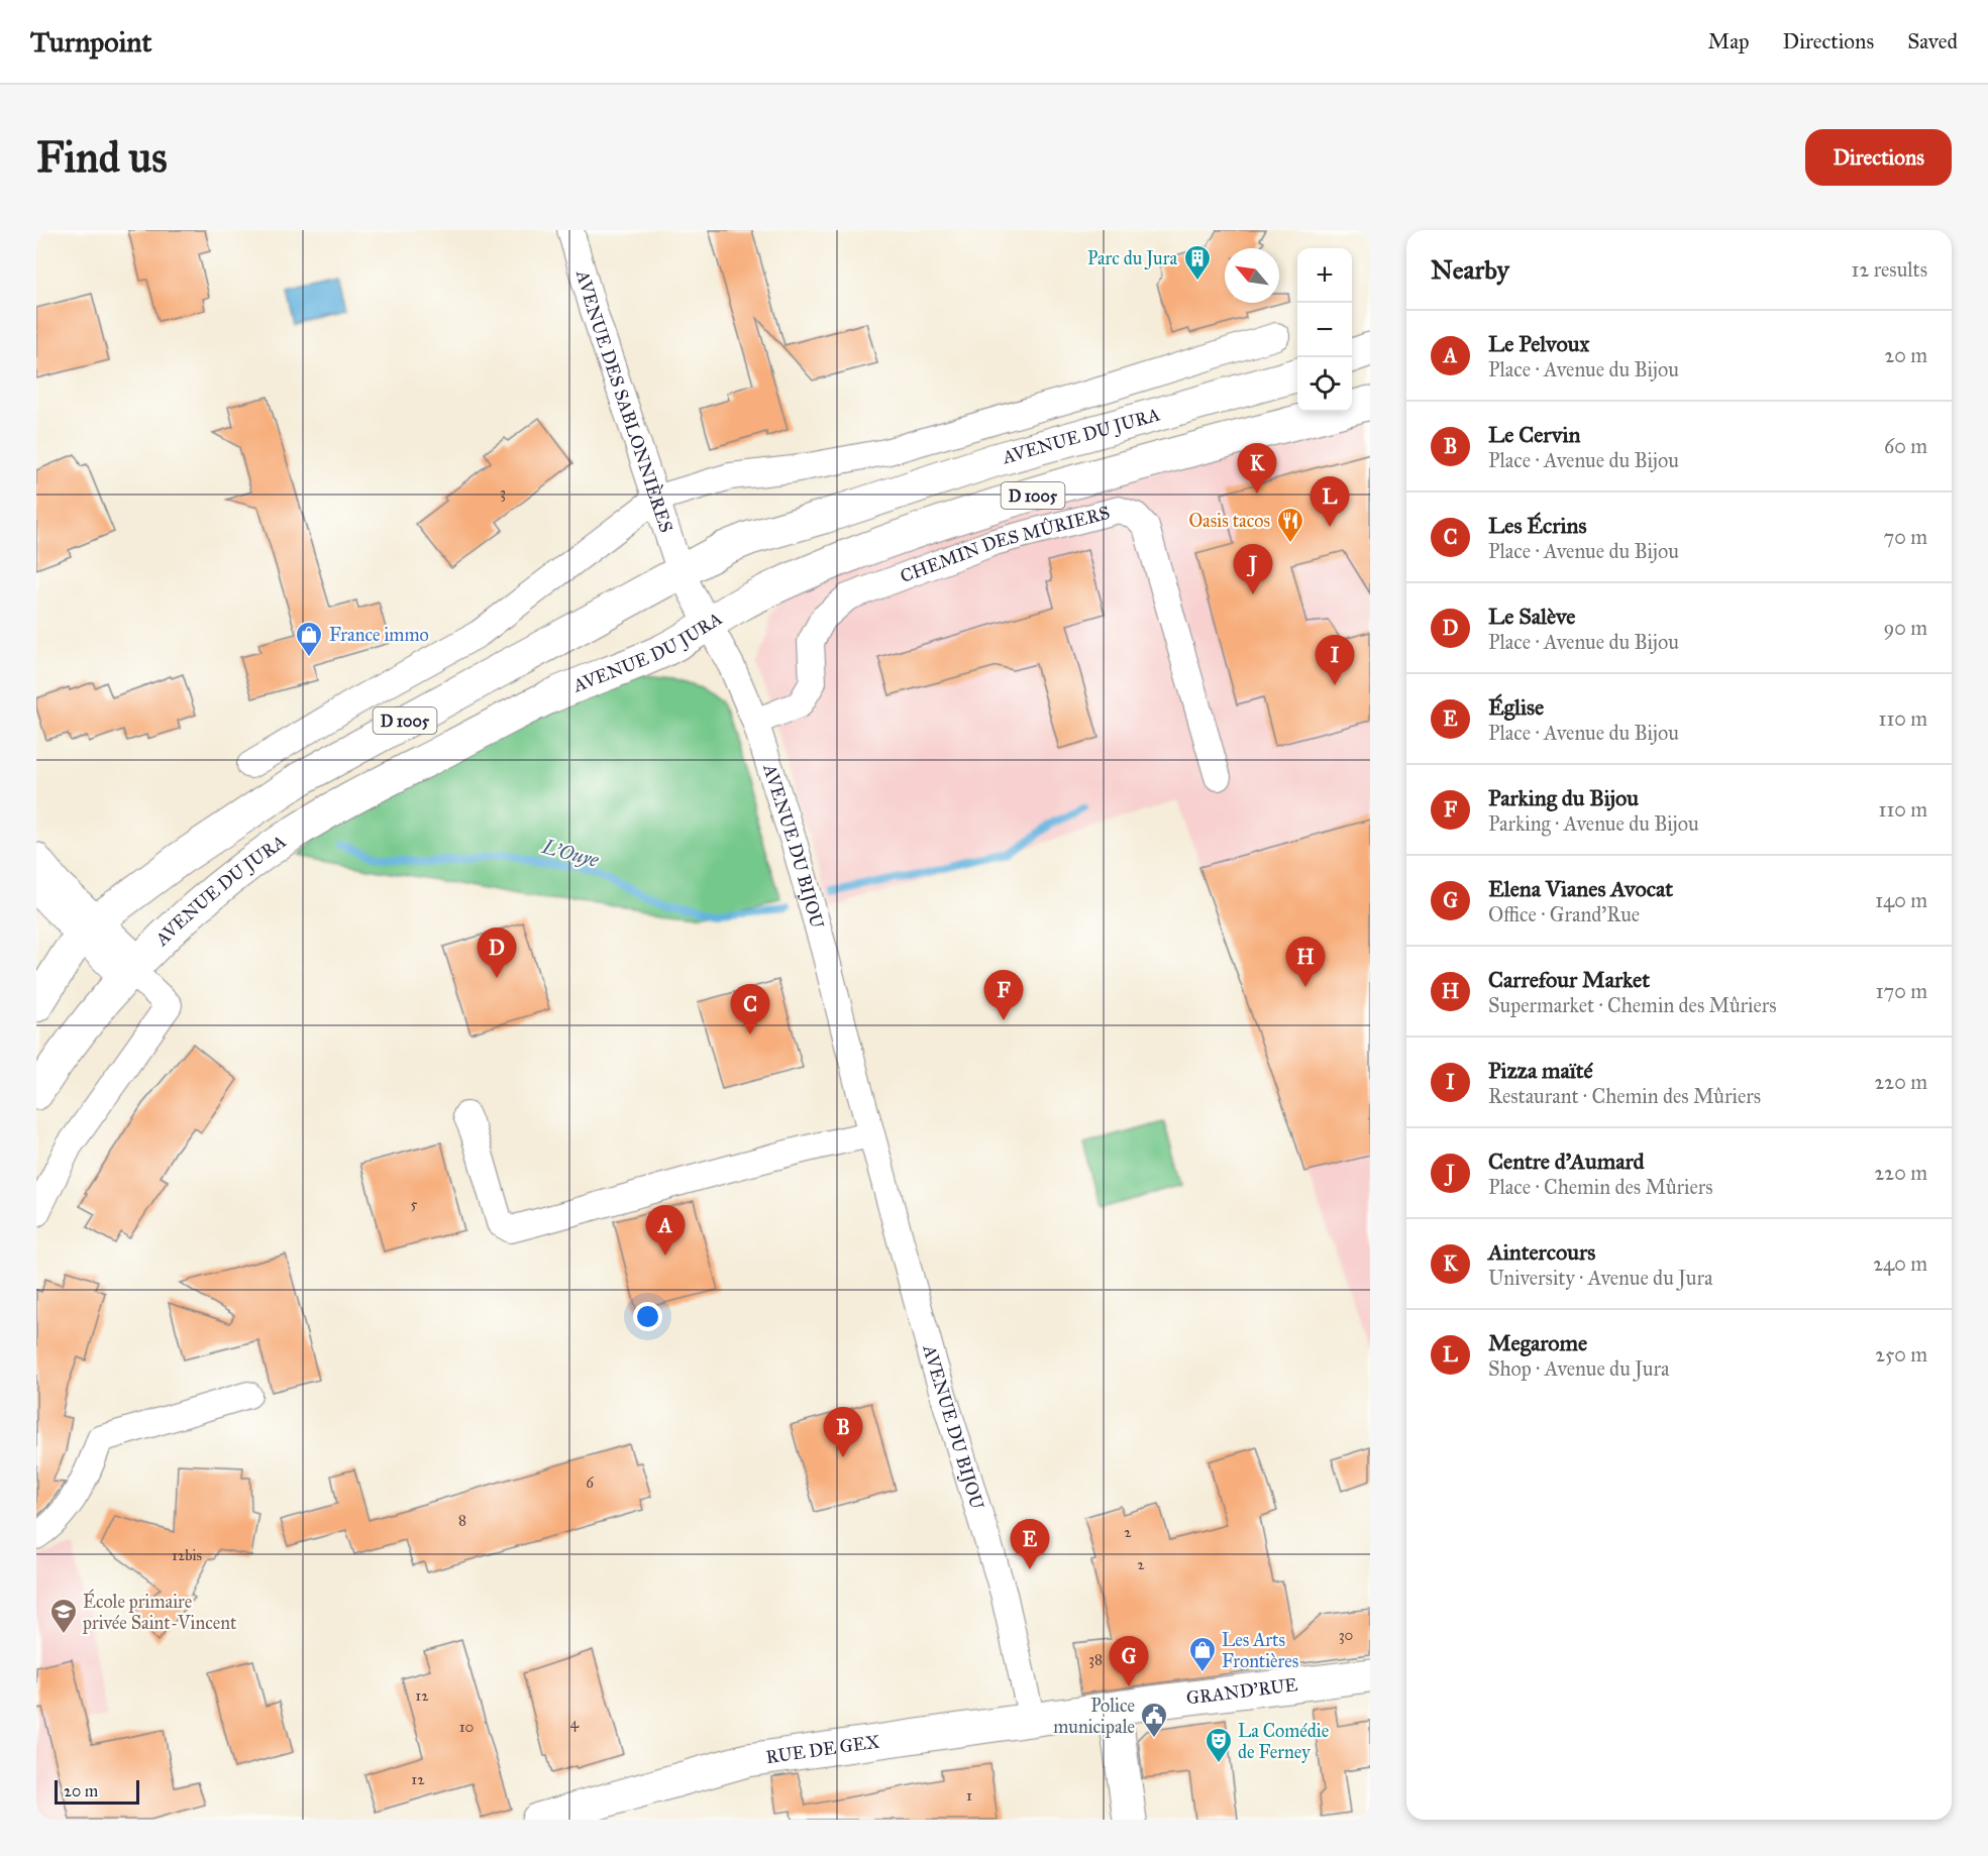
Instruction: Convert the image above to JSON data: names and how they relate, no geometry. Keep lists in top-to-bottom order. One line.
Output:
{"streets":{"main road":["AVENUE DU JURA","D 1005","GRAND'RUE","RUE DE GEX"],"street":["AVENUE DES SABLONNIÈRES","CHEMIN DES MÛRIERS","AVENUE DU BIJOU"]},"crossings":[["AVENUE DES SABLONNIÈRES","AVENUE DU JURA"],["AVENUE DES SABLONNIÈRES","AVENUE DU BIJOU"],["AVENUE DU JURA","AVENUE DU BIJOU"],["CHEMIN DES MÛRIERS","AVENUE DU BIJOU"],["AVENUE DU BIJOU","RUE DE GEX"],["GRAND'RUE","RUE DE GEX"]],"water":["L'Ouye"],"places":{"building":["Parc du Jura"],"restaurant":["Oasis tacos"],"shop":["France immo","Les Arts Frontières"],"school or university":["École primaire privée Saint-Vincent"],"public building":["Police municipale"],"theatre":["La Comédie de Ferney"]},"house_numbers":["3","5","6","8","2","12bis","2","30","38","12","4","10","12","1"],"scale_bar":"20 m","north":"top left","page":{"header":"Turnpoint","nav":["Map","Directions","Saved"],"buttons":"Directions","title":"Find us","heading":["Nearby","12 results"],"map_buttons":["+","−"],"list":[{"mark":"A","name":"Le Pelvoux","note":"Place · Avenue du Bijou","value":"20 m"},{"mark":"B","name":"Le Cervin","note":"Place · Avenue du Bijou","value":"60 m"},{"mark":"C","name":"Les Écrins","note":"Place · Avenue du Bijou","value":"70 m"},{"mark":"D","name":"Le Salève","note":"Place · Avenue du Bijou","value":"90 m"},{"mark":"E","name":"Église","note":"Place · Avenue du Bijou","value":"110 m"},{"mark":"F","name":"Parking du Bijou","note":"Parking · Avenue du Bijou","value":"110 m"},{"mark":"G","name":"Elena Vianes Avocat","note":"Office · Grand'Rue","value":"140 m"},{"mark":"H","name":"Carrefour Market","note":"Supermarket · Chemin des Mûriers","value":"170 m"},{"mark":"I","name":"Pizza maïté","note":"Restaurant · Chemin des Mûriers","value":"220 m"},{"mark":"J","name":"Centre d'Aumard","note":"Place · Chemin des Mûriers","value":"220 m"},{"mark":"K","name":"Aintercours","note":"University · Avenue du Jura","value":"240 m"},{"mark":"L","name":"Megarome","note":"Shop · Avenue du Jura","value":"250 m"}],"pins":["K","L","J","I","D","H","F","C","A","B","E","G"],"scale":"20 m"}}
